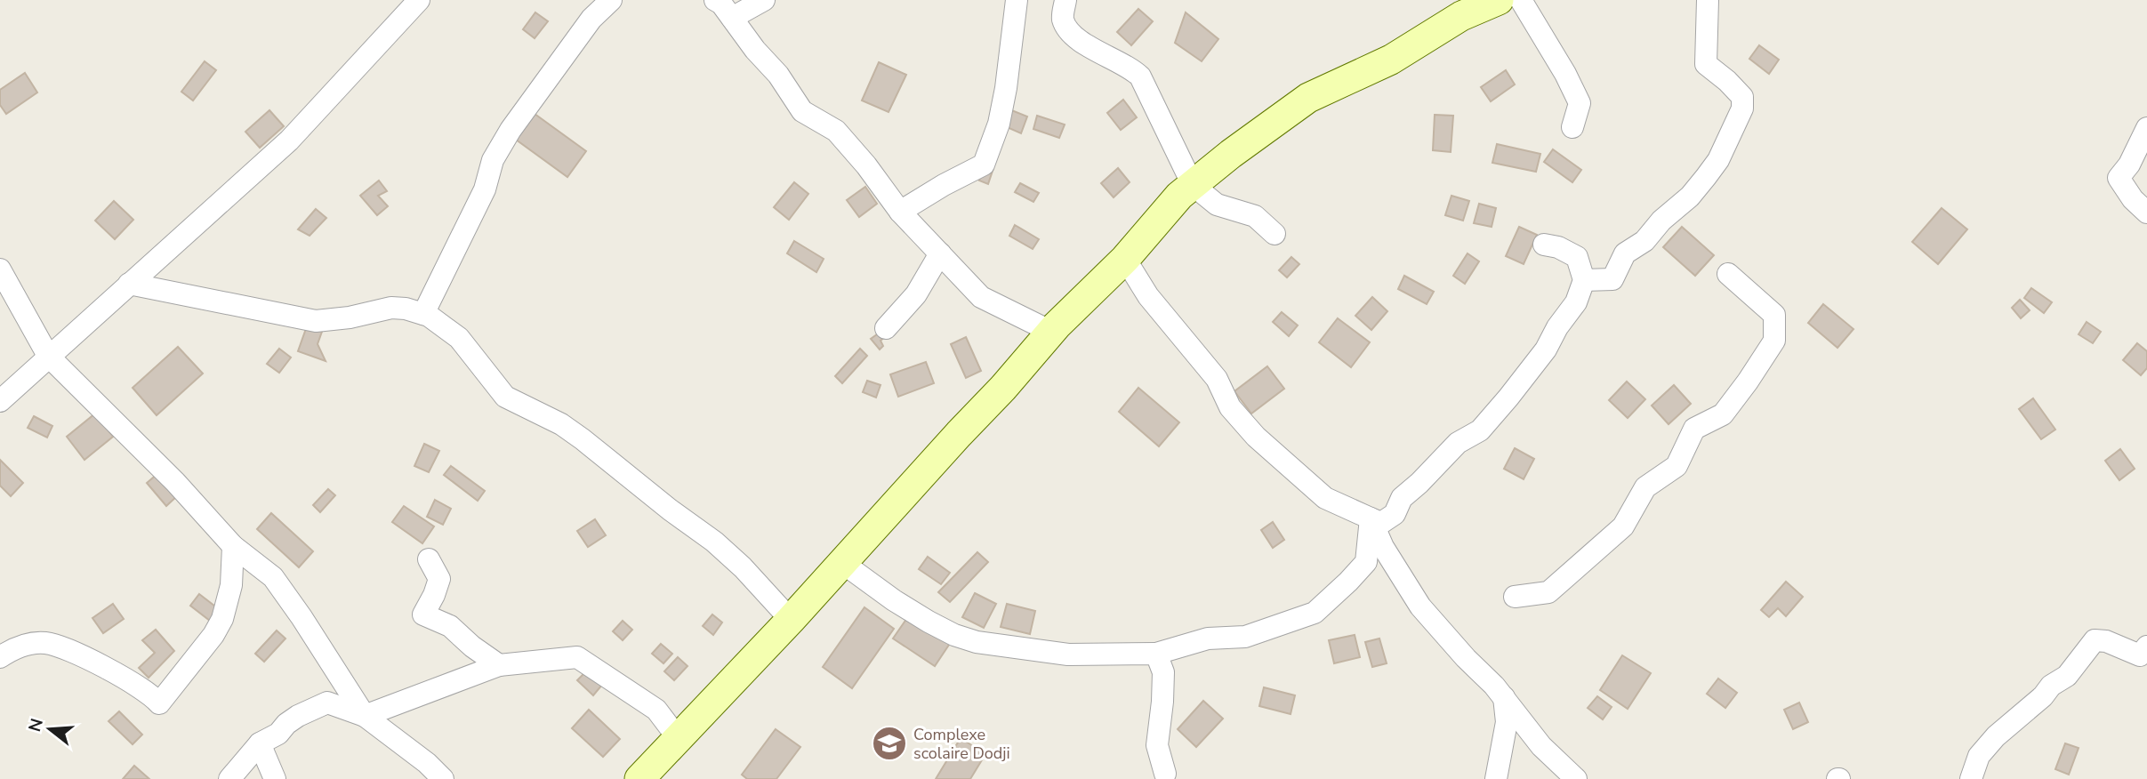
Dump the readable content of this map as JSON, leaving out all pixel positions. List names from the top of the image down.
{
  "places": {
    "school or university": ["Complexe scolaire Dodji"]
  },
  "north": "left"
}
